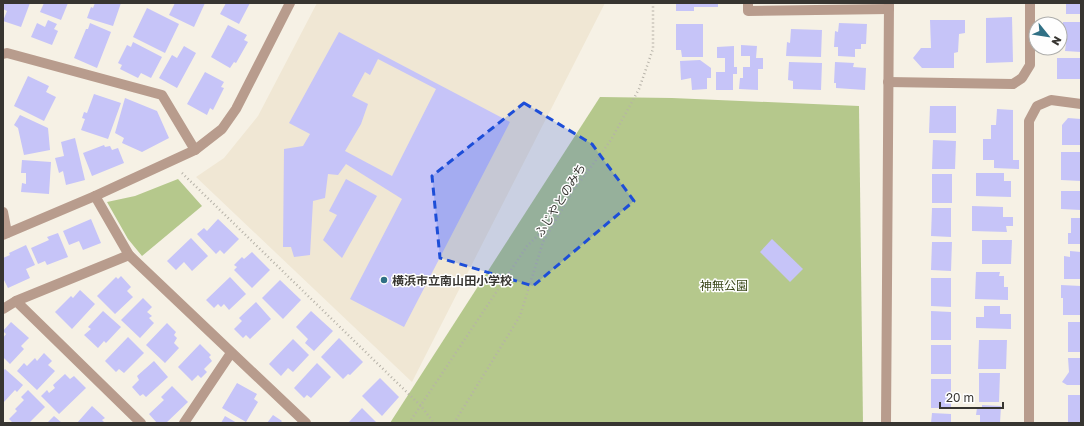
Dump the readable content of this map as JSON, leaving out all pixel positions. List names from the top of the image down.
{
  "streets": {
    "path": ["ふじやとのみち"]
  },
  "parks": ["神無公園"],
  "places": ["横浜市立南山田小学校"],
  "scale_bar": "20 m",
  "north": "bottom right"
}
